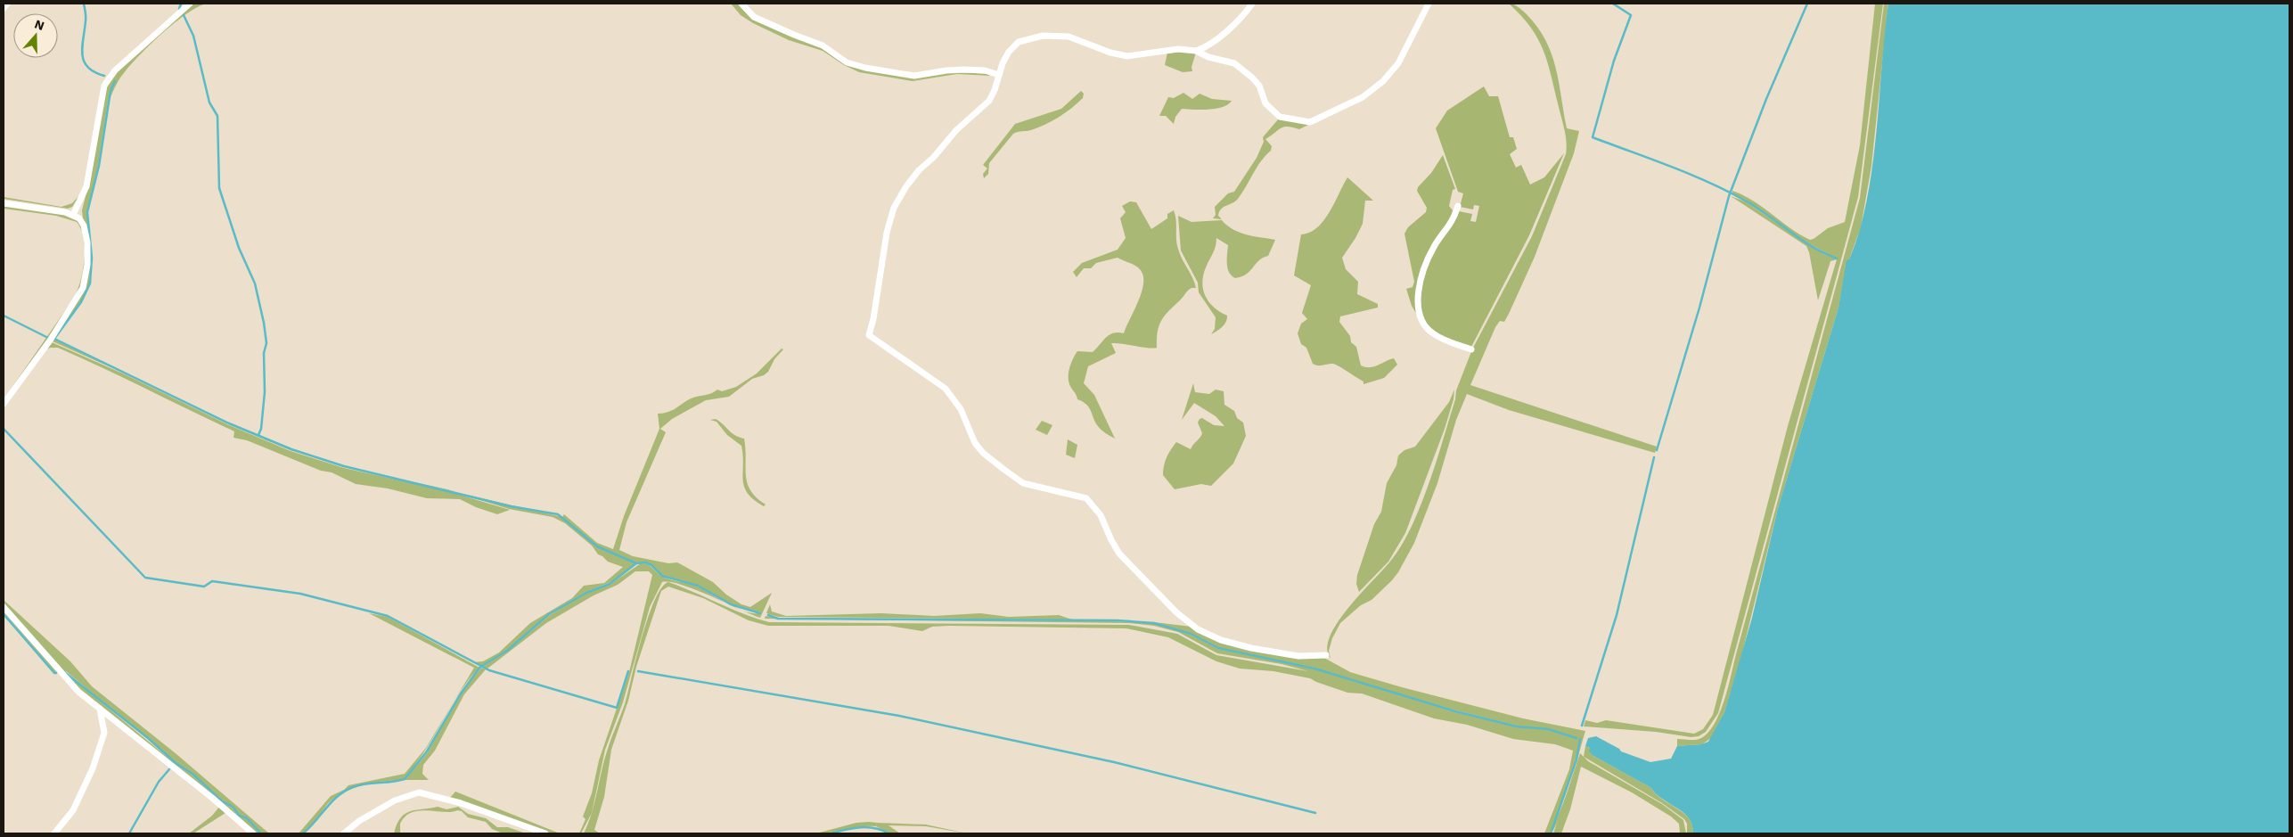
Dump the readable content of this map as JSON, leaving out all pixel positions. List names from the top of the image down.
{
  "north": "top"
}
